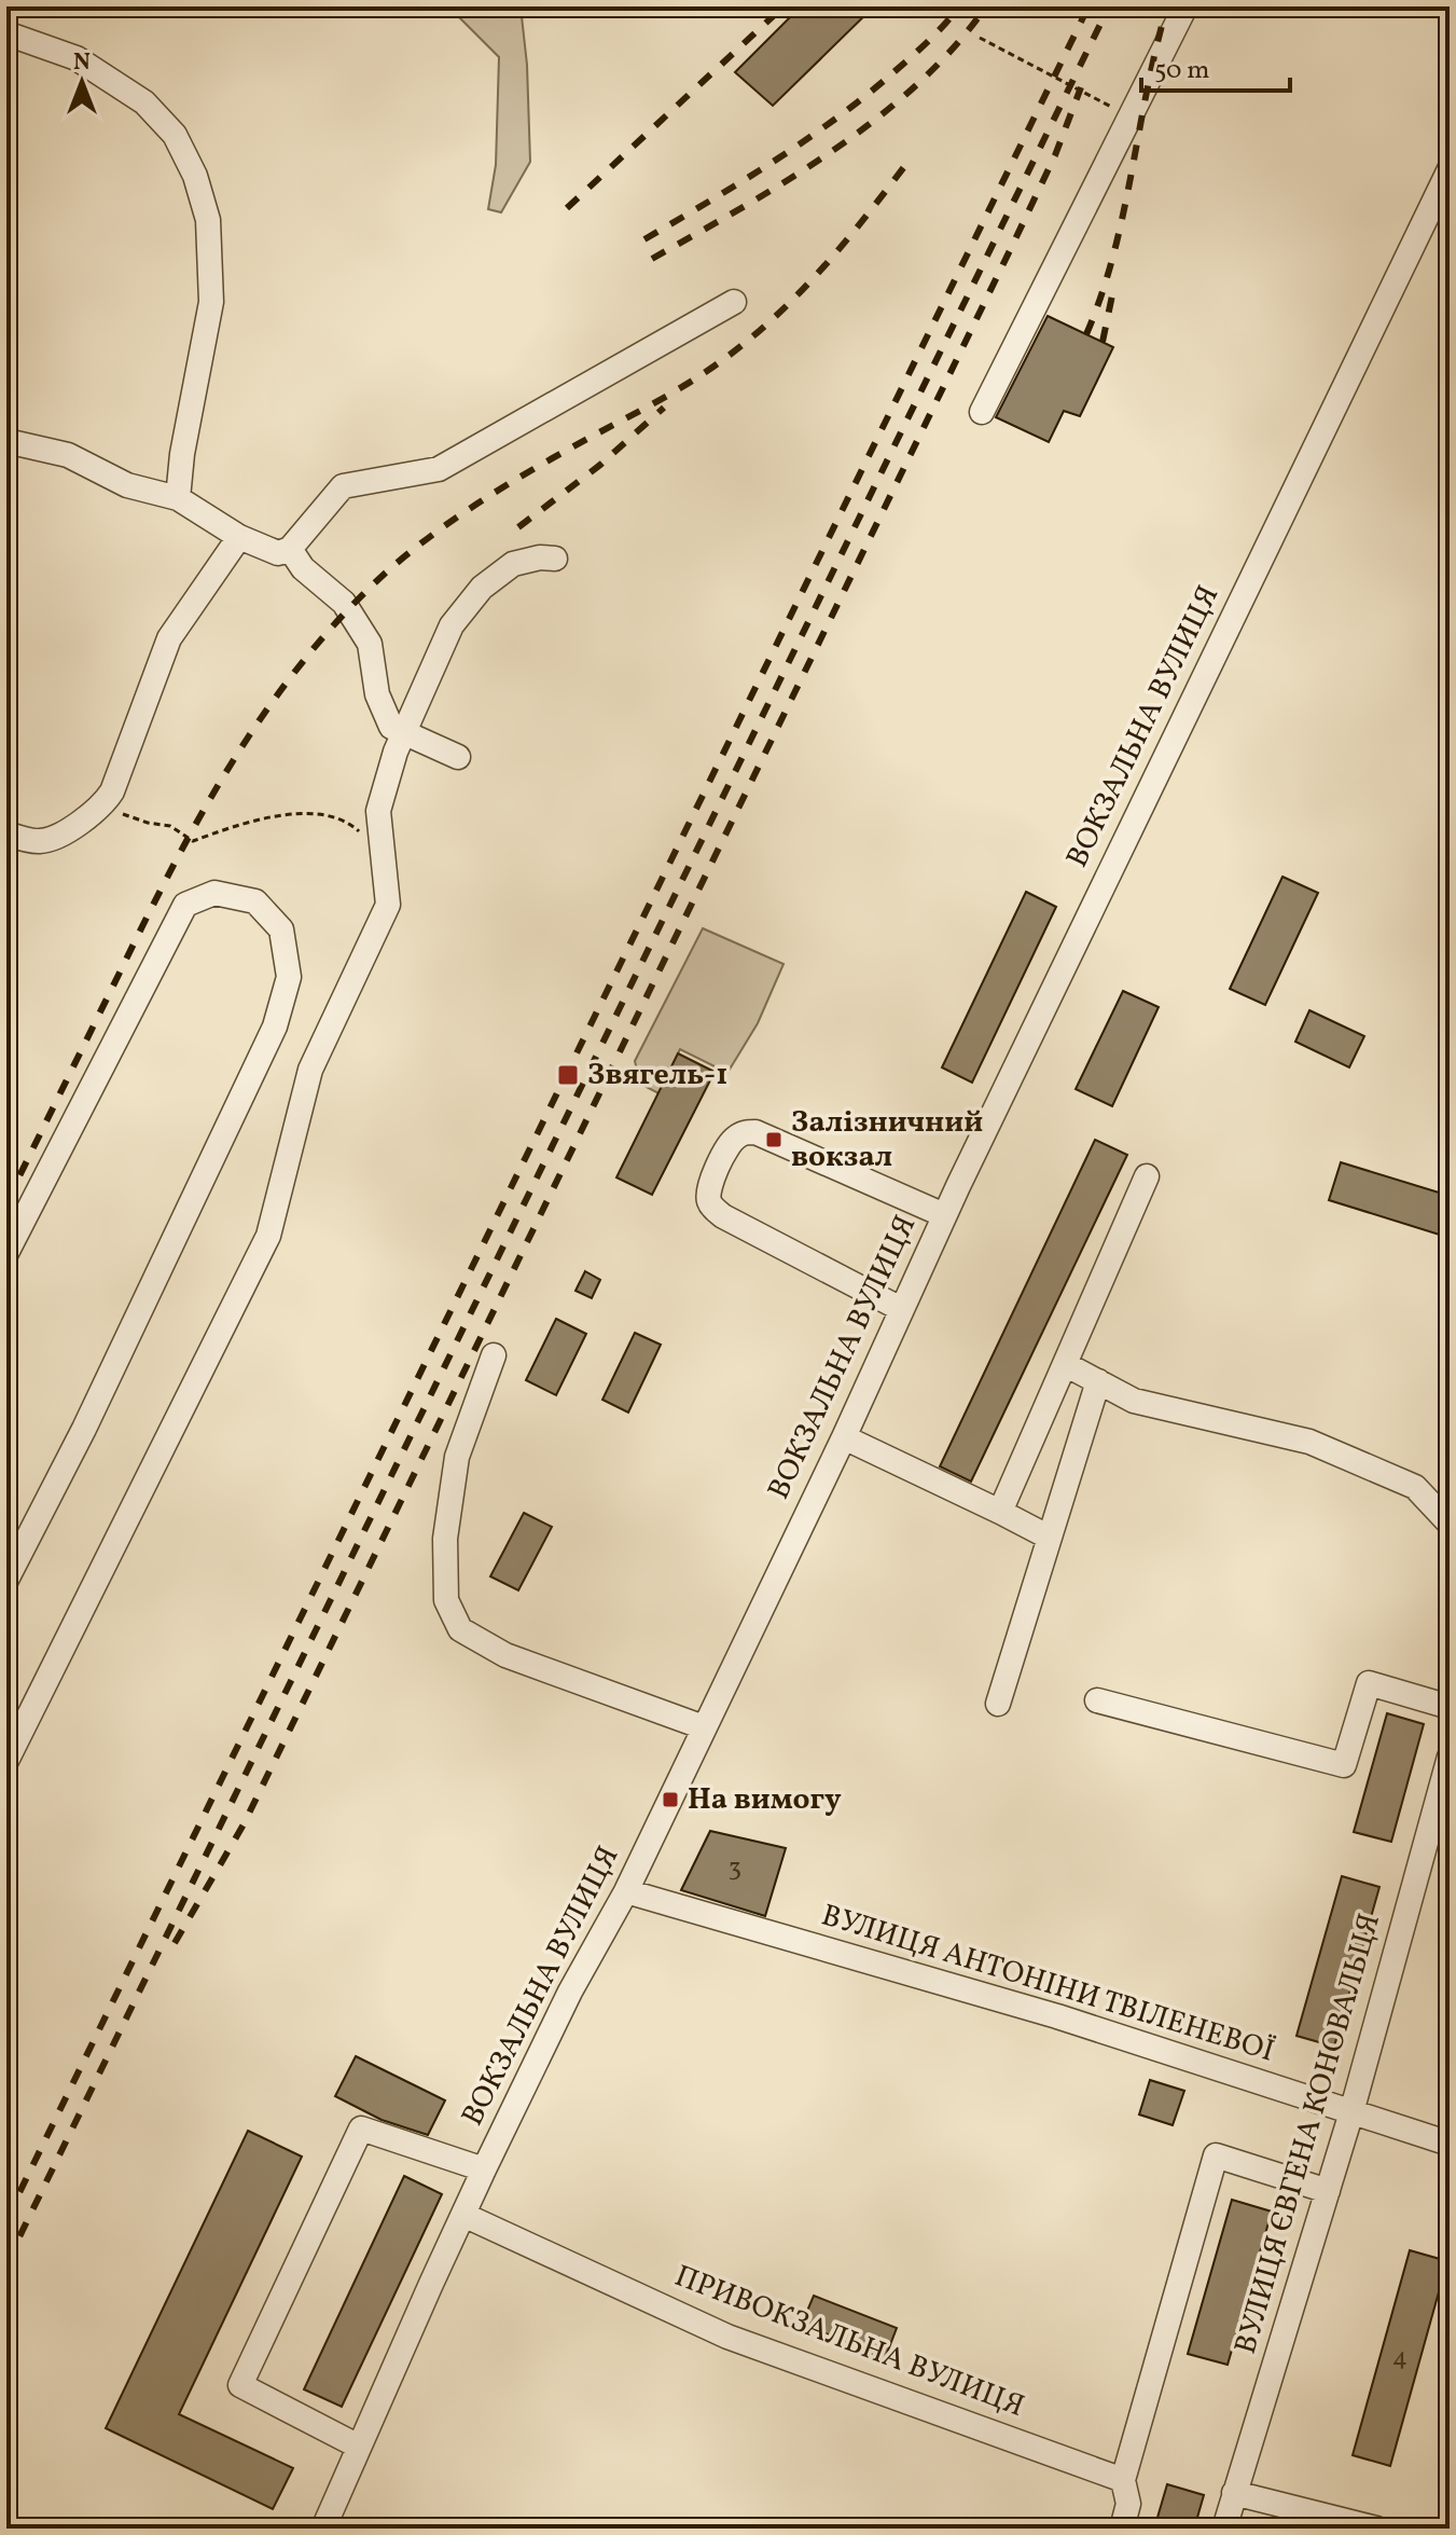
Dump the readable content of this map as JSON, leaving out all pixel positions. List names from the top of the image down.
{
  "streets": {
    "street": [
      "ВОКЗАЛЬНА ВУЛИЦЯ",
      "ВУЛИЦЯ АНТОНІНИ ТВІЛЕНЕВОЇ",
      "ВУЛИЦЯ ЄВГЕНА КОНОВАЛЬЦЯ",
      "ПРИВОКЗАЛЬНА ВУЛИЦЯ"
    ]
  },
  "crossings": [
    ["ВОКЗАЛЬНА ВУЛИЦЯ", "ВУЛИЦЯ АНТОНІНИ ТВІЛЕНЕВОЇ"],
    ["ВОКЗАЛЬНА ВУЛИЦЯ", "ПРИВОКЗАЛЬНА ВУЛИЦЯ"],
    ["ВУЛИЦЯ АНТОНІНИ ТВІЛЕНЕВОЇ", "ВУЛИЦЯ ЄВГЕНА КОНОВАЛЬЦЯ"]
  ],
  "places": {
    "transit": ["Звягель-1", "Залізничний вокзал", "На вимогу"]
  },
  "house_numbers": ["3", "4"],
  "scale_bar": "50 m",
  "north": "top"
}
